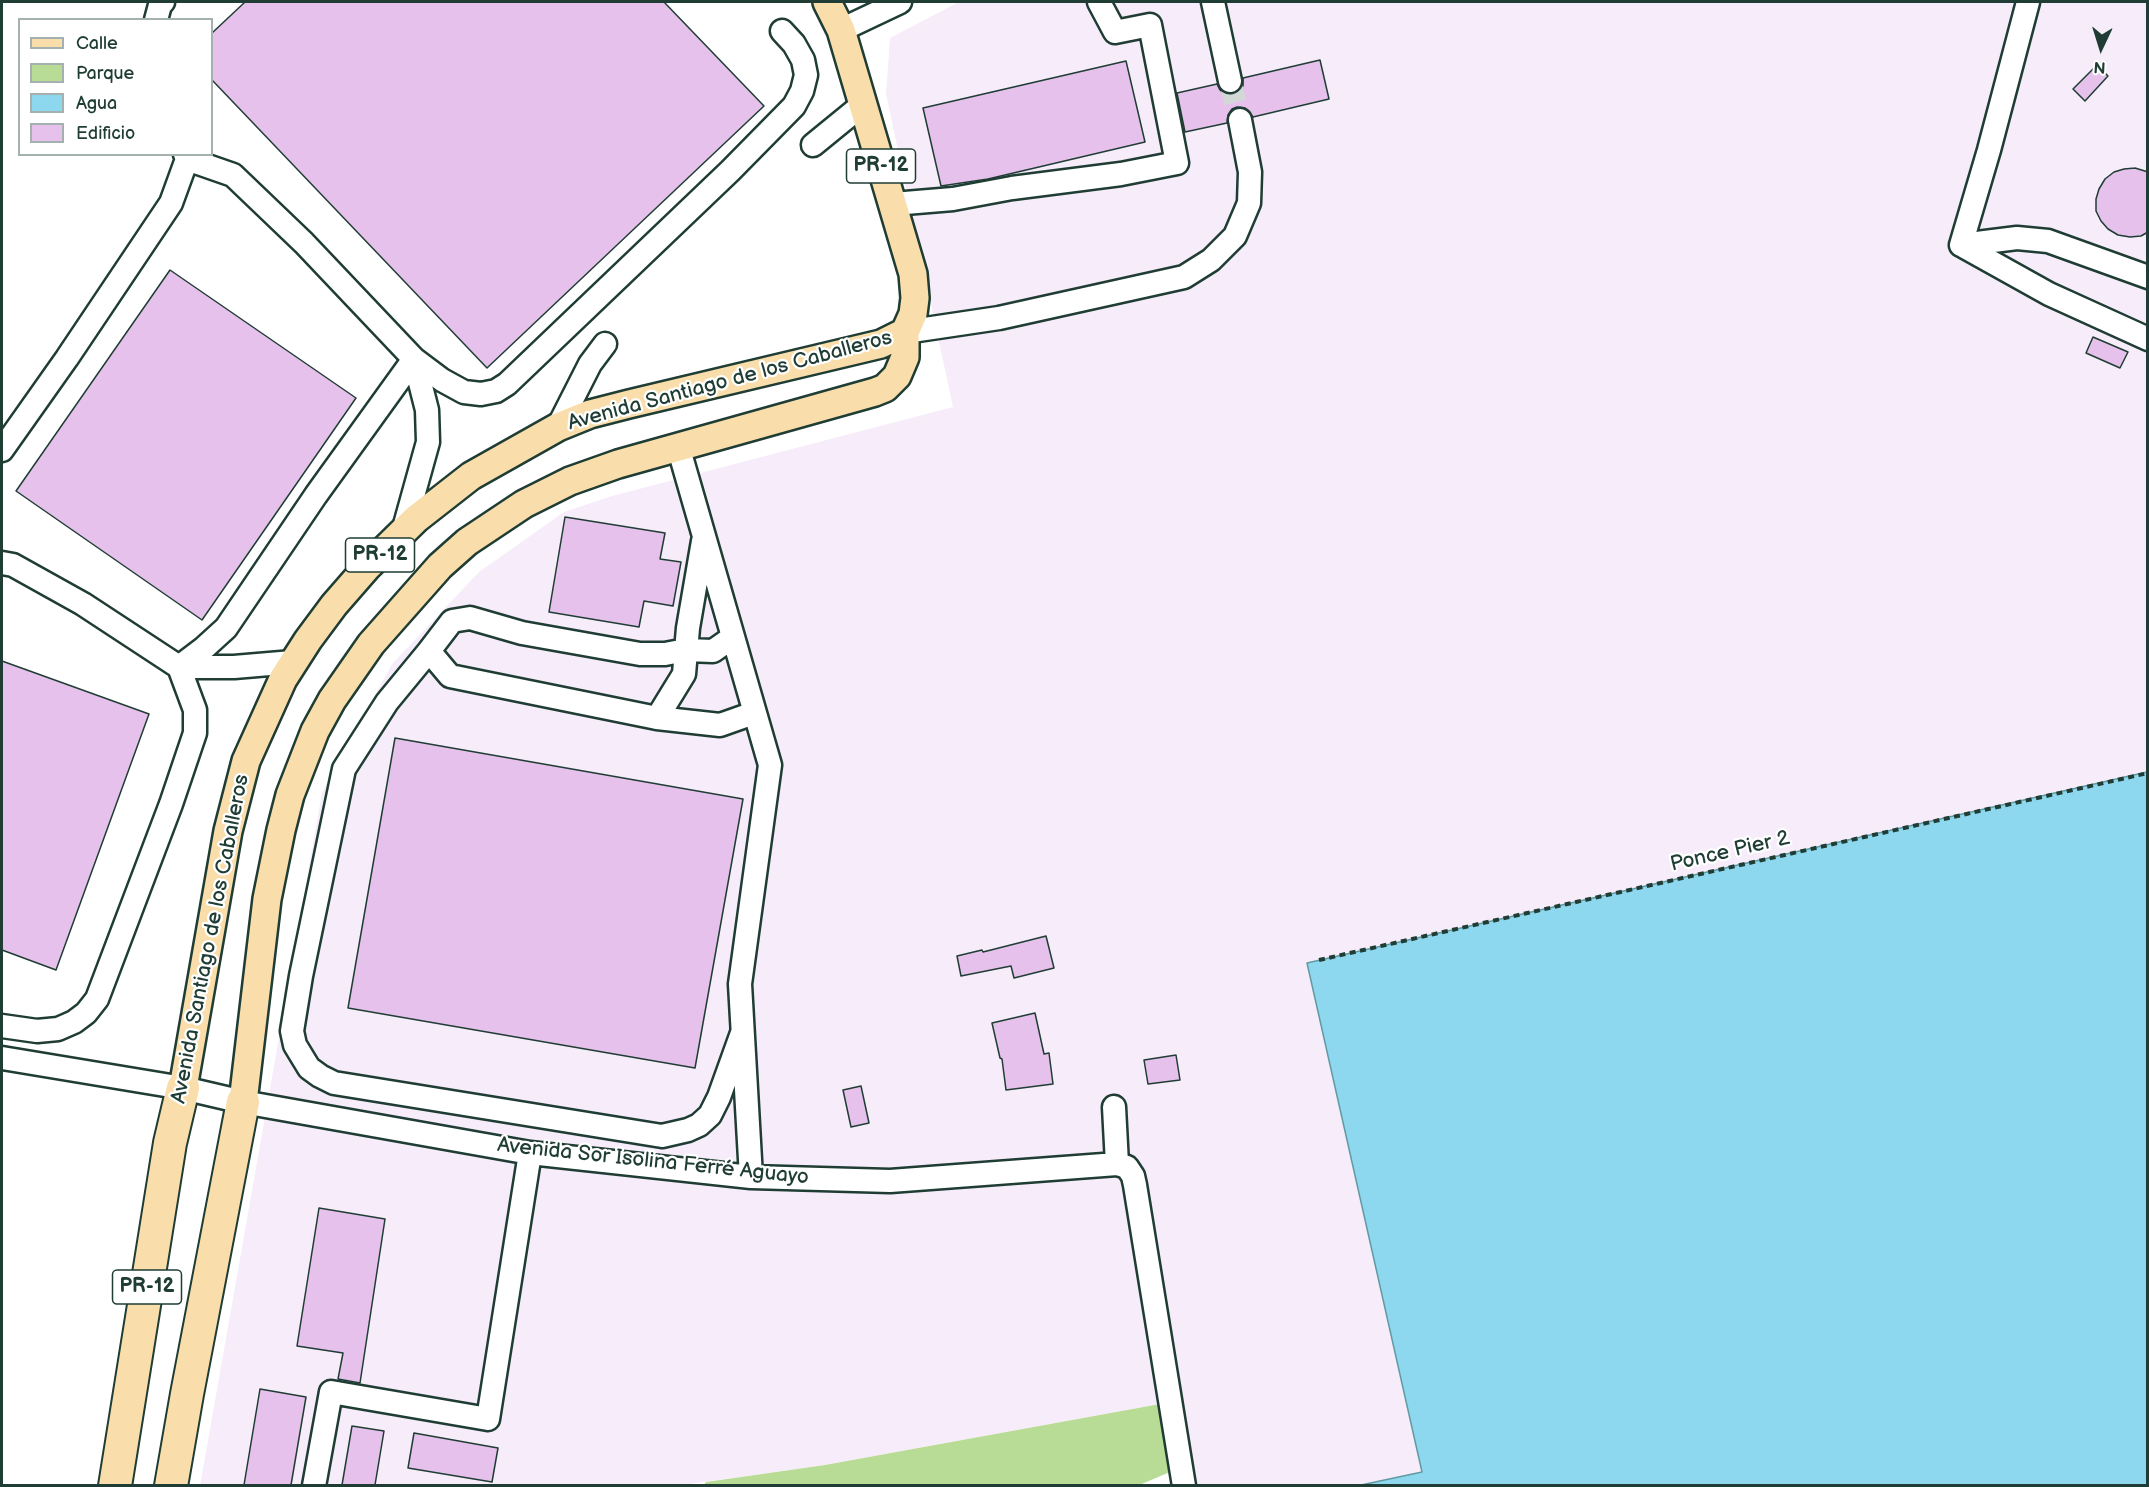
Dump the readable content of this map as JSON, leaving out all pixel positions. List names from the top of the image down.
{
  "streets": {
    "highway": ["PR-12", "Avenida Santiago de los Caballeros"],
    "street": ["Avenida Sor Isolina Ferré Aguayo"],
    "path": ["Ponce Pier 2"]
  },
  "crossings": [
    ["Avenida Santiago de los Caballeros", "Avenida Sor Isolina Ferré Aguayo"]
  ],
  "legend": [
    "Calle",
    "Parque",
    "Agua",
    "Edificio"
  ],
  "north": "bottom"
}
